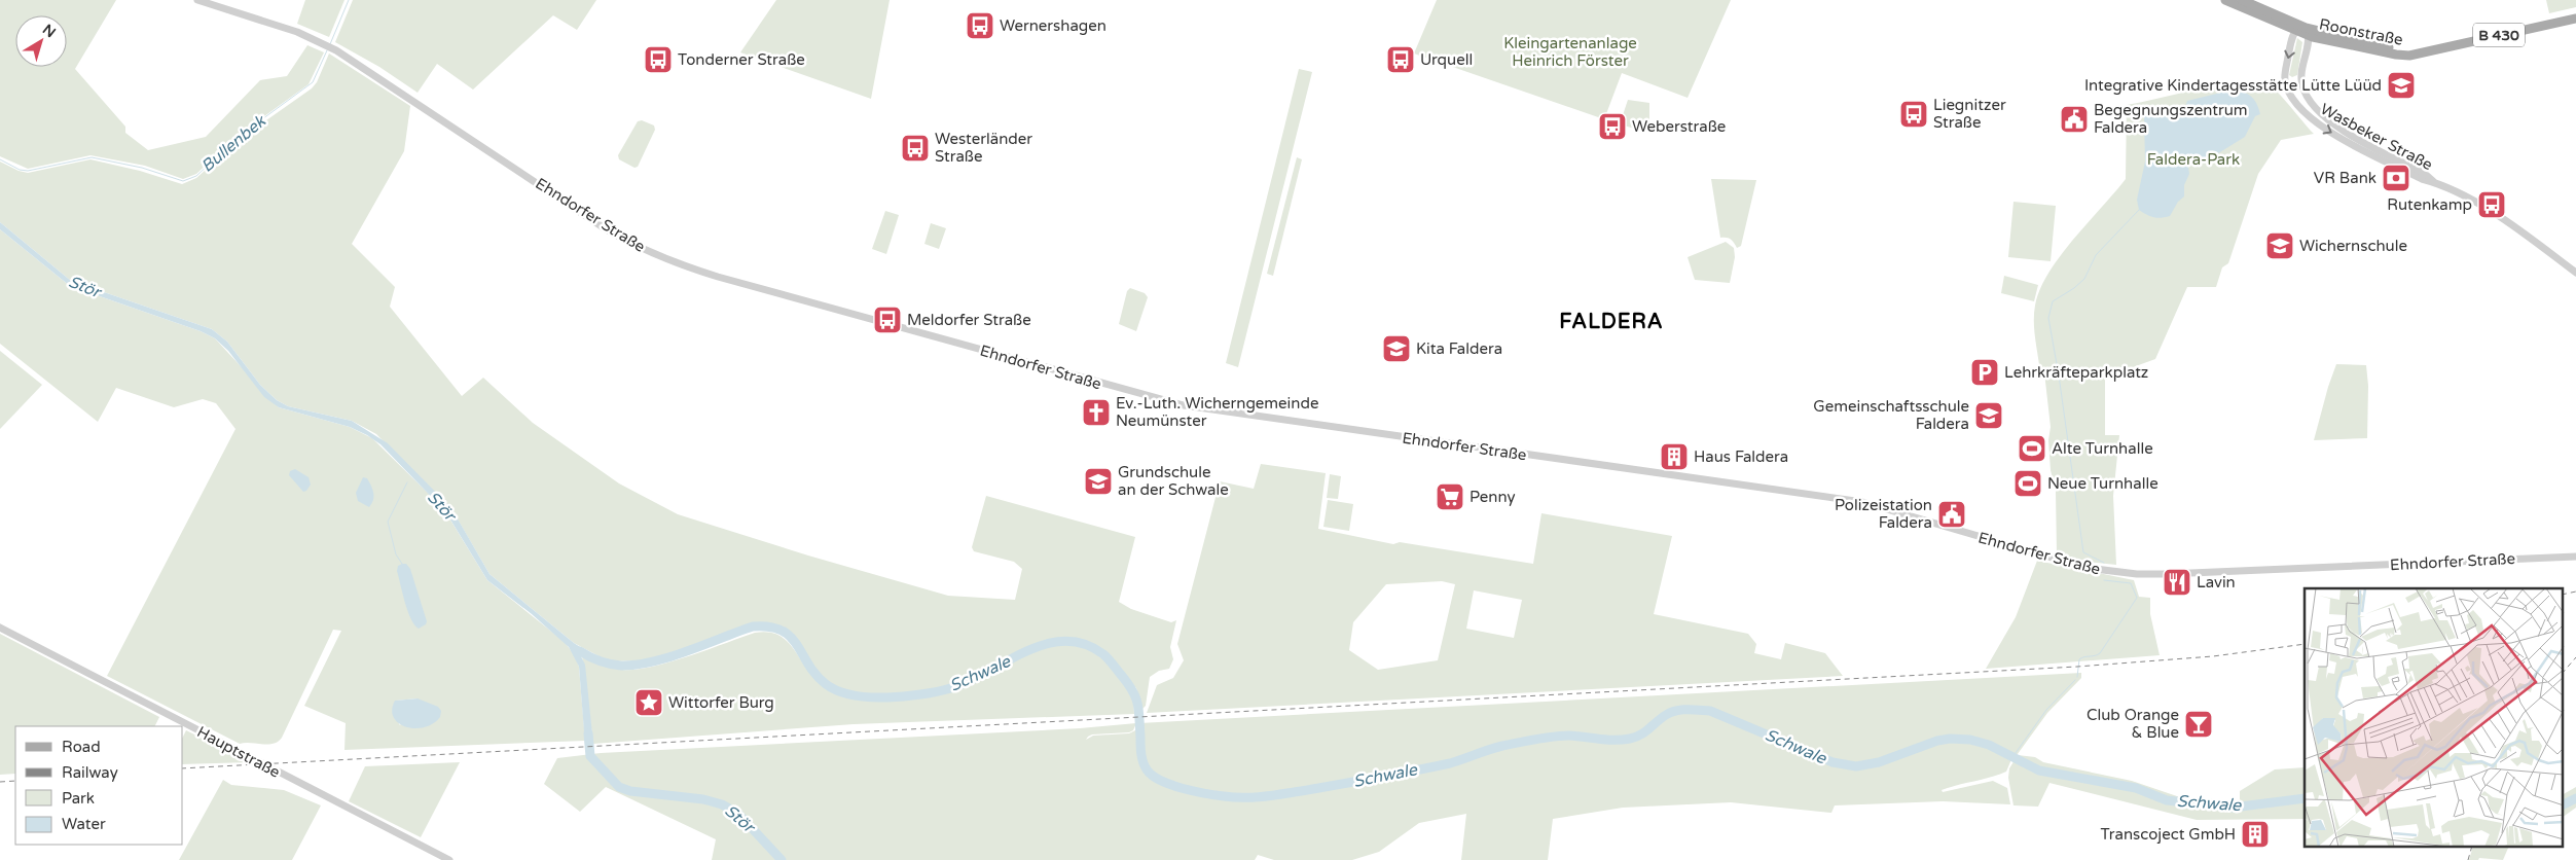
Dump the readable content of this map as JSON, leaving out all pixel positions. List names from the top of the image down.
{
  "streets": {
    "main road": ["Roonstraße", "B 430"],
    "street": ["Wasbeker Straße", "Ehndorfer Straße", "Hauptstraße"]
  },
  "crossings": [
    ["Roonstraße", "B 430"],
    ["Roonstraße", "Wasbeker Straße"],
    ["B 430", "Wasbeker Straße"]
  ],
  "districts": ["FALDERA"],
  "water": ["Bullenbek", "Stör", "Schwale"],
  "parks": ["Kleingartenanlage Heinrich Förster", "Faldera-Park"],
  "places": {
    "bus stop": [
      "Wernershagen",
      "Tonderner Straße",
      "Urquell",
      "Liegnitzer Straße",
      "Weberstraße",
      "Westerländer Straße",
      "Rutenkamp",
      "Meldorfer Straße"
    ],
    "school or university": [
      "Integrative Kindertagesstätte Lütte Lüüd",
      "Wichernschule",
      "Kita Faldera",
      "Gemeinschaftsschule Faldera",
      "Grundschule an der Schwale"
    ],
    "public building": ["Begegnungszentrum Faldera", "Polizeistation Faldera"],
    "bank": ["VR Bank"],
    "parking": ["Lehrkräfteparkplatz"],
    "church": ["Ev.-Luth. Wicherngemeinde Neumünster"],
    "sports": ["Alte Turnhalle", "Neue Turnhalle"],
    "building": ["Haus Faldera", "Transcoject GmbH"],
    "supermarket": ["Penny"],
    "restaurant": ["Lavin"],
    "place": ["Wittorfer Burg"],
    "bar": ["Club Orange & Blue"]
  },
  "legend": [
    "Road",
    "Railway",
    "Park",
    "Water"
  ],
  "north": "top right"
}
